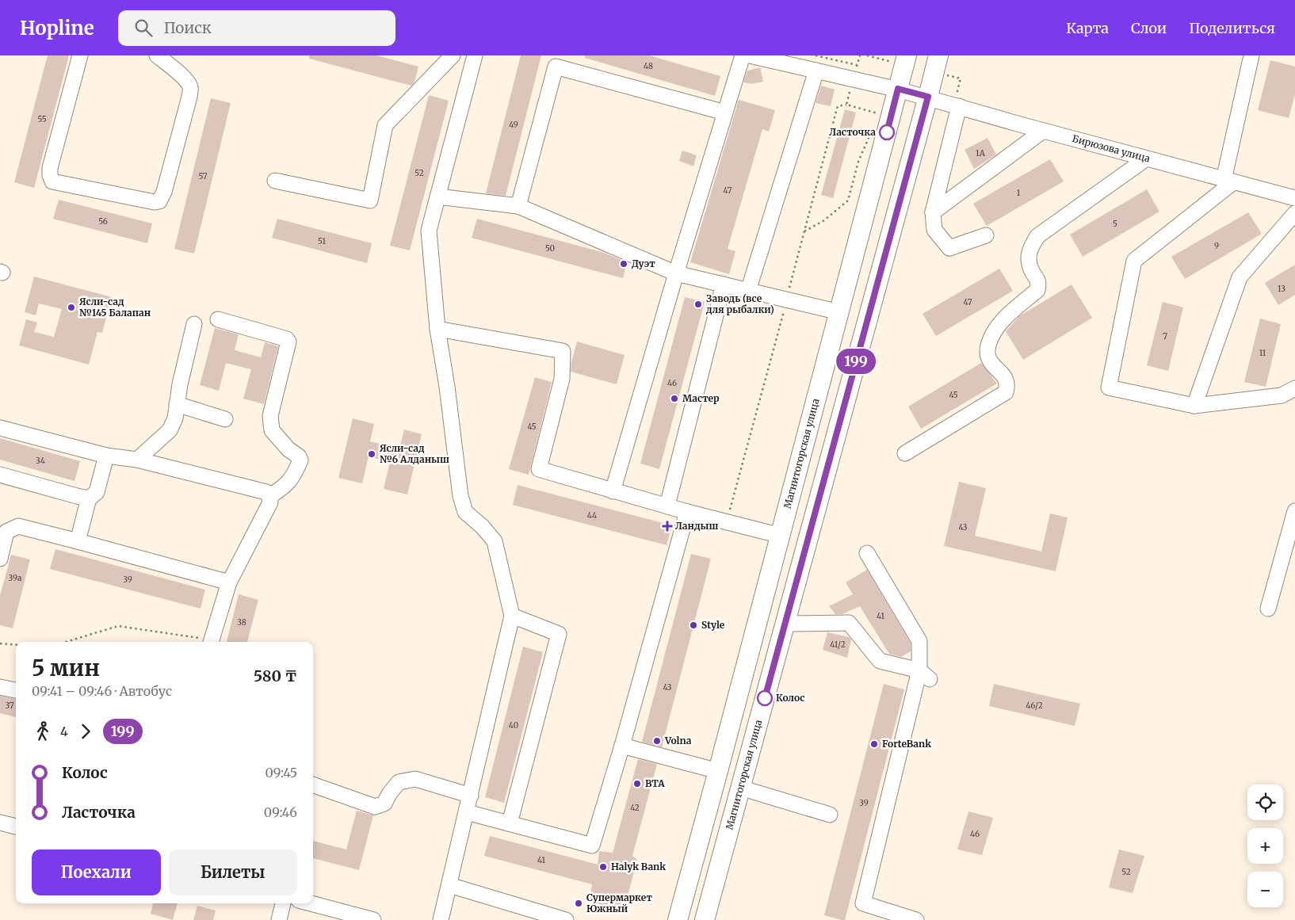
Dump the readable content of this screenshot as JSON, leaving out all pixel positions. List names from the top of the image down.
{
  "streets": {
    "main road": ["Магнитогорская улица"],
    "street": ["Бирюзова улица"]
  },
  "crossings": [
    ["Бирюзова улица", "Магнитогорская улица"]
  ],
  "places": {
    "other": [
      "Ласточка",
      "Дуэт",
      "Заводь (все для рыбалки)",
      "Ясли-сад №145 Балапан",
      "Мастер",
      "Ясли-сад №6 Алданыш",
      "Style",
      "Колос",
      "Volna",
      "ForteBank",
      "BTA",
      "Halyk Bank",
      "Супермаркет Южный"
    ],
    "health": ["Ландыш"]
  },
  "lines": ["bus line 199"],
  "house_numbers": [
    "48",
    "55",
    "49",
    "1А",
    "52",
    "57",
    "47",
    "1",
    "56",
    "5",
    "51",
    "9",
    "50",
    "13",
    "47",
    "7",
    "11",
    "46",
    "45",
    "45",
    "34",
    "44",
    "43",
    "39а",
    "39",
    "41",
    "38",
    "41/2",
    "43",
    "37",
    "46/2",
    "40",
    "39",
    "42",
    "46",
    "41",
    "52"
  ],
  "page": {
    "header": "Hopline",
    "search": "Поиск",
    "nav": ["Карта", "Слои", "Поделиться"],
    "on_map": "199",
    "heading": ["5 мин", "09:41 – 09:46 · Автобус", "580 ₸"],
    "legs": ["4", "199"],
    "list": [
      {
        "name": "Колос",
        "value": "09:45"
      },
      {
        "name": "Ласточка",
        "value": "09:46"
      }
    ],
    "map_buttons": ["+", "−"],
    "buttons": ["Поехали", "Билеты"]
  }
}
